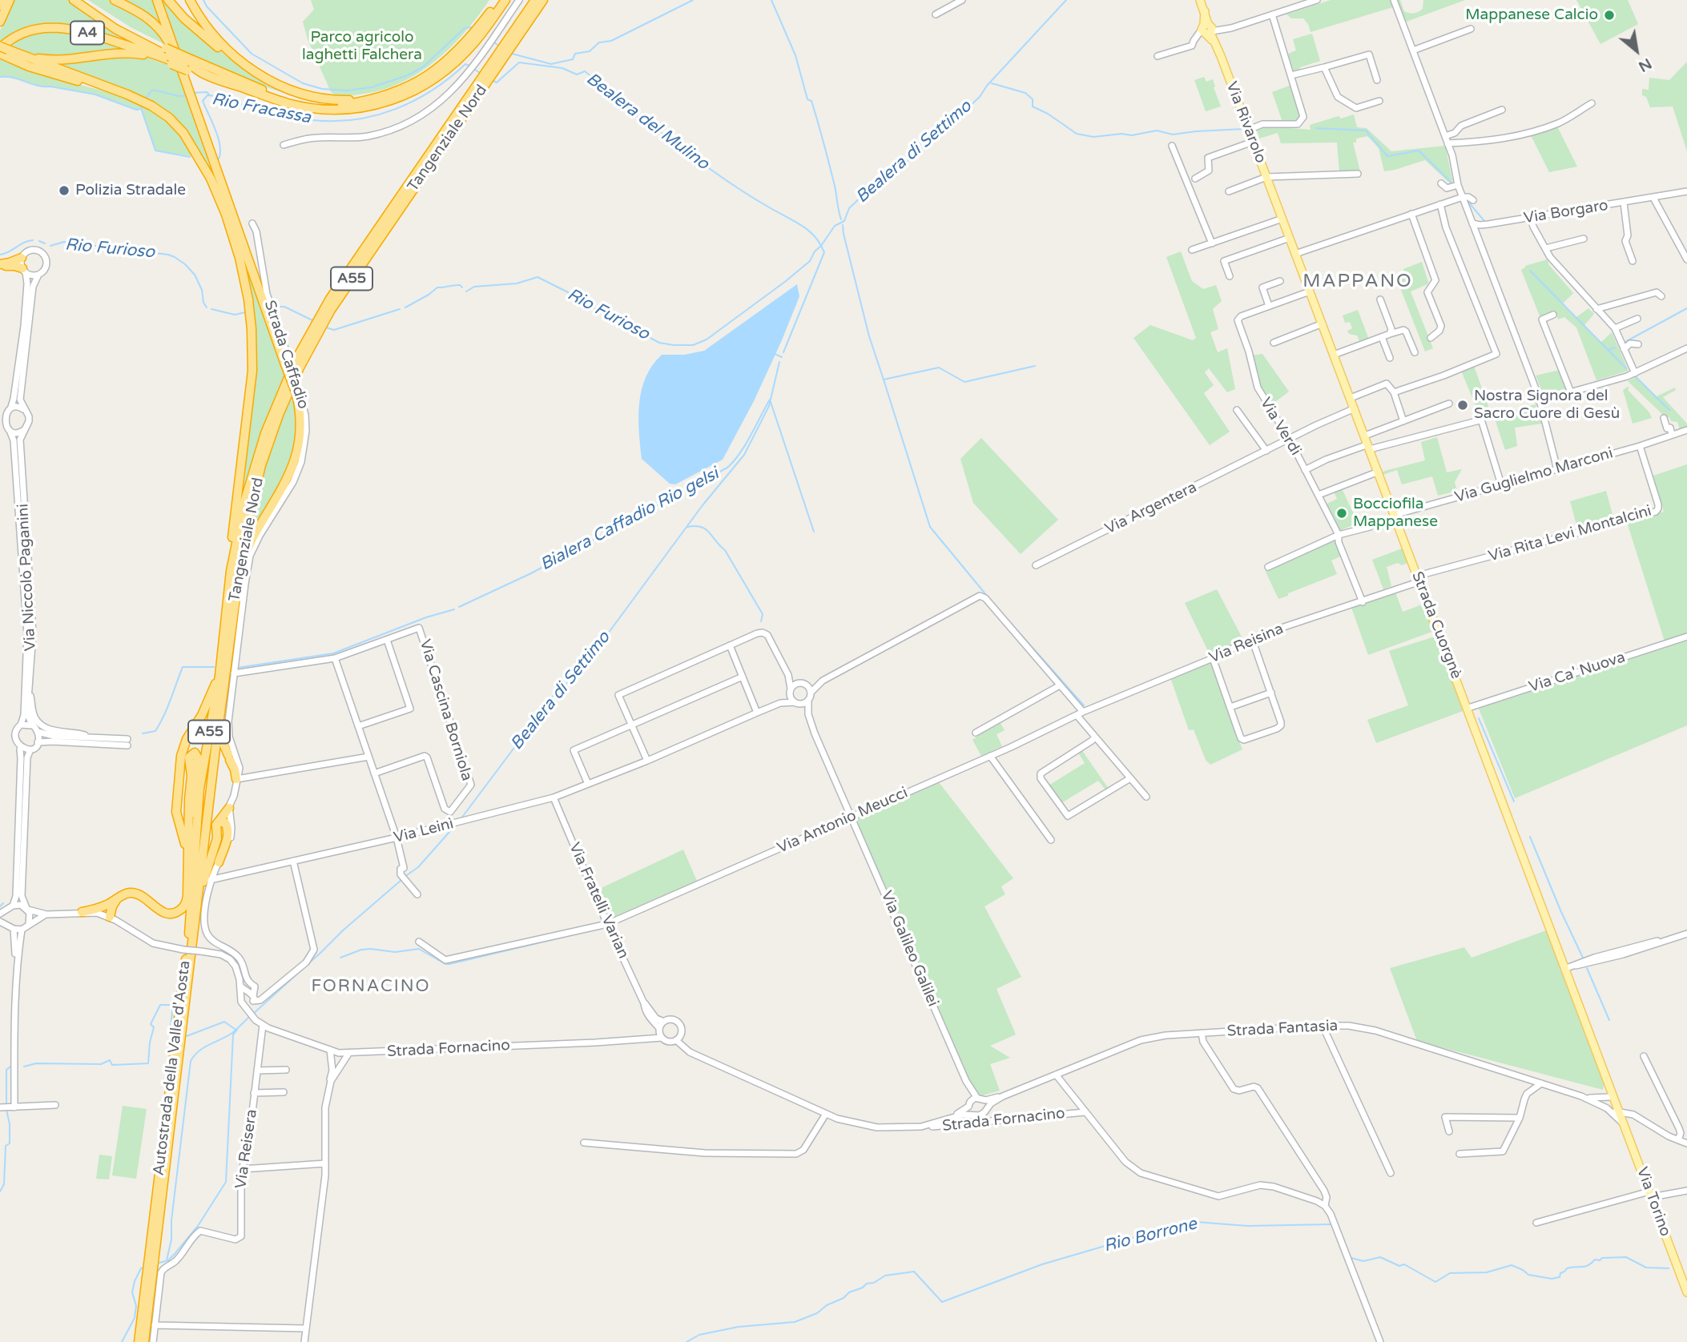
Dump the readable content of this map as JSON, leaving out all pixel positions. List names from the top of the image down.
{
  "streets": {
    "highway": [
      "A4",
      "Tangenziale Nord",
      "A55",
      "Autostrada della Valle d'Aosta"
    ],
    "main road": ["Via Rivarolo", "Strada Cuorgnè", "Via Torino"],
    "street": [
      "Via Borgaro",
      "Strada Caffadio",
      "Via Verdi",
      "Via Guglielmo Marconi",
      "Via Argentera",
      "Via Rita Levi Montalcini",
      "Via Niccolò Paganini",
      "Via Reisina",
      "Via Ca' Nuova",
      "Via Cascina Borniola",
      "Via Antonio Meucci",
      "Via Leinì",
      "Via Fratelli Varian",
      "Via Galileo Galilei",
      "Strada Fantasia",
      "Strada Fornacino",
      "Via Reisera"
    ]
  },
  "crossings": [
    ["A4", "A55"],
    ["Via Rivarolo", "Strada Cuorgnè"],
    ["Tangenziale Nord", "A55"],
    ["Tangenziale Nord", "Autostrada della Valle d'Aosta"],
    ["A55", "Strada Caffadio"],
    ["Strada Caffadio", "Via Cascina Borniola"],
    ["Strada Caffadio", "Via Leinì"],
    ["Strada Caffadio", "Strada Fornacino"],
    ["Via Verdi", "Via Argentera"],
    ["Via Verdi", "Strada Cuorgnè"],
    ["Via Verdi", "Via Reisina"],
    ["Via Guglielmo Marconi", "Via Rita Levi Montalcini"],
    ["Via Guglielmo Marconi", "Strada Cuorgnè"],
    ["Via Argentera", "Strada Cuorgnè"],
    ["Via Rita Levi Montalcini", "Strada Cuorgnè"],
    ["Via Rita Levi Montalcini", "Via Reisina"],
    ["Strada Cuorgnè", "Via Reisina"],
    ["Strada Cuorgnè", "Via Ca' Nuova"],
    ["Strada Cuorgnè", "Strada Fantasia"],
    ["Strada Cuorgnè", "Via Torino"],
    ["Via Reisina", "Via Antonio Meucci"],
    ["Via Antonio Meucci", "Via Fratelli Varian"],
    ["Via Antonio Meucci", "Via Galileo Galilei"],
    ["Via Leinì", "Via Fratelli Varian"],
    ["Via Fratelli Varian", "Strada Fornacino"],
    ["Via Galileo Galilei", "Strada Fornacino"],
    ["Strada Fantasia", "Strada Fornacino"],
    ["Strada Fantasia", "Via Torino"],
    ["Strada Fornacino", "Via Reisera"]
  ],
  "districts": ["MAPPANO", "FORNACINO"],
  "water": [
    "Rio Fracassa",
    "Bealera del Mulino",
    "Bealera di Settimo",
    "Rio Furioso",
    "Bialera Caffadio Rio gelsi",
    "Rio Borrone"
  ],
  "parks": ["Parco agricolo laghetti Falchera"],
  "places": [
    "Mappanese Calcio",
    "Polizia Stradale",
    "Nostra Signora del Sacro Cuore di Gesù",
    "Bocciofila Mappanese"
  ],
  "north": "bottom right"
}
